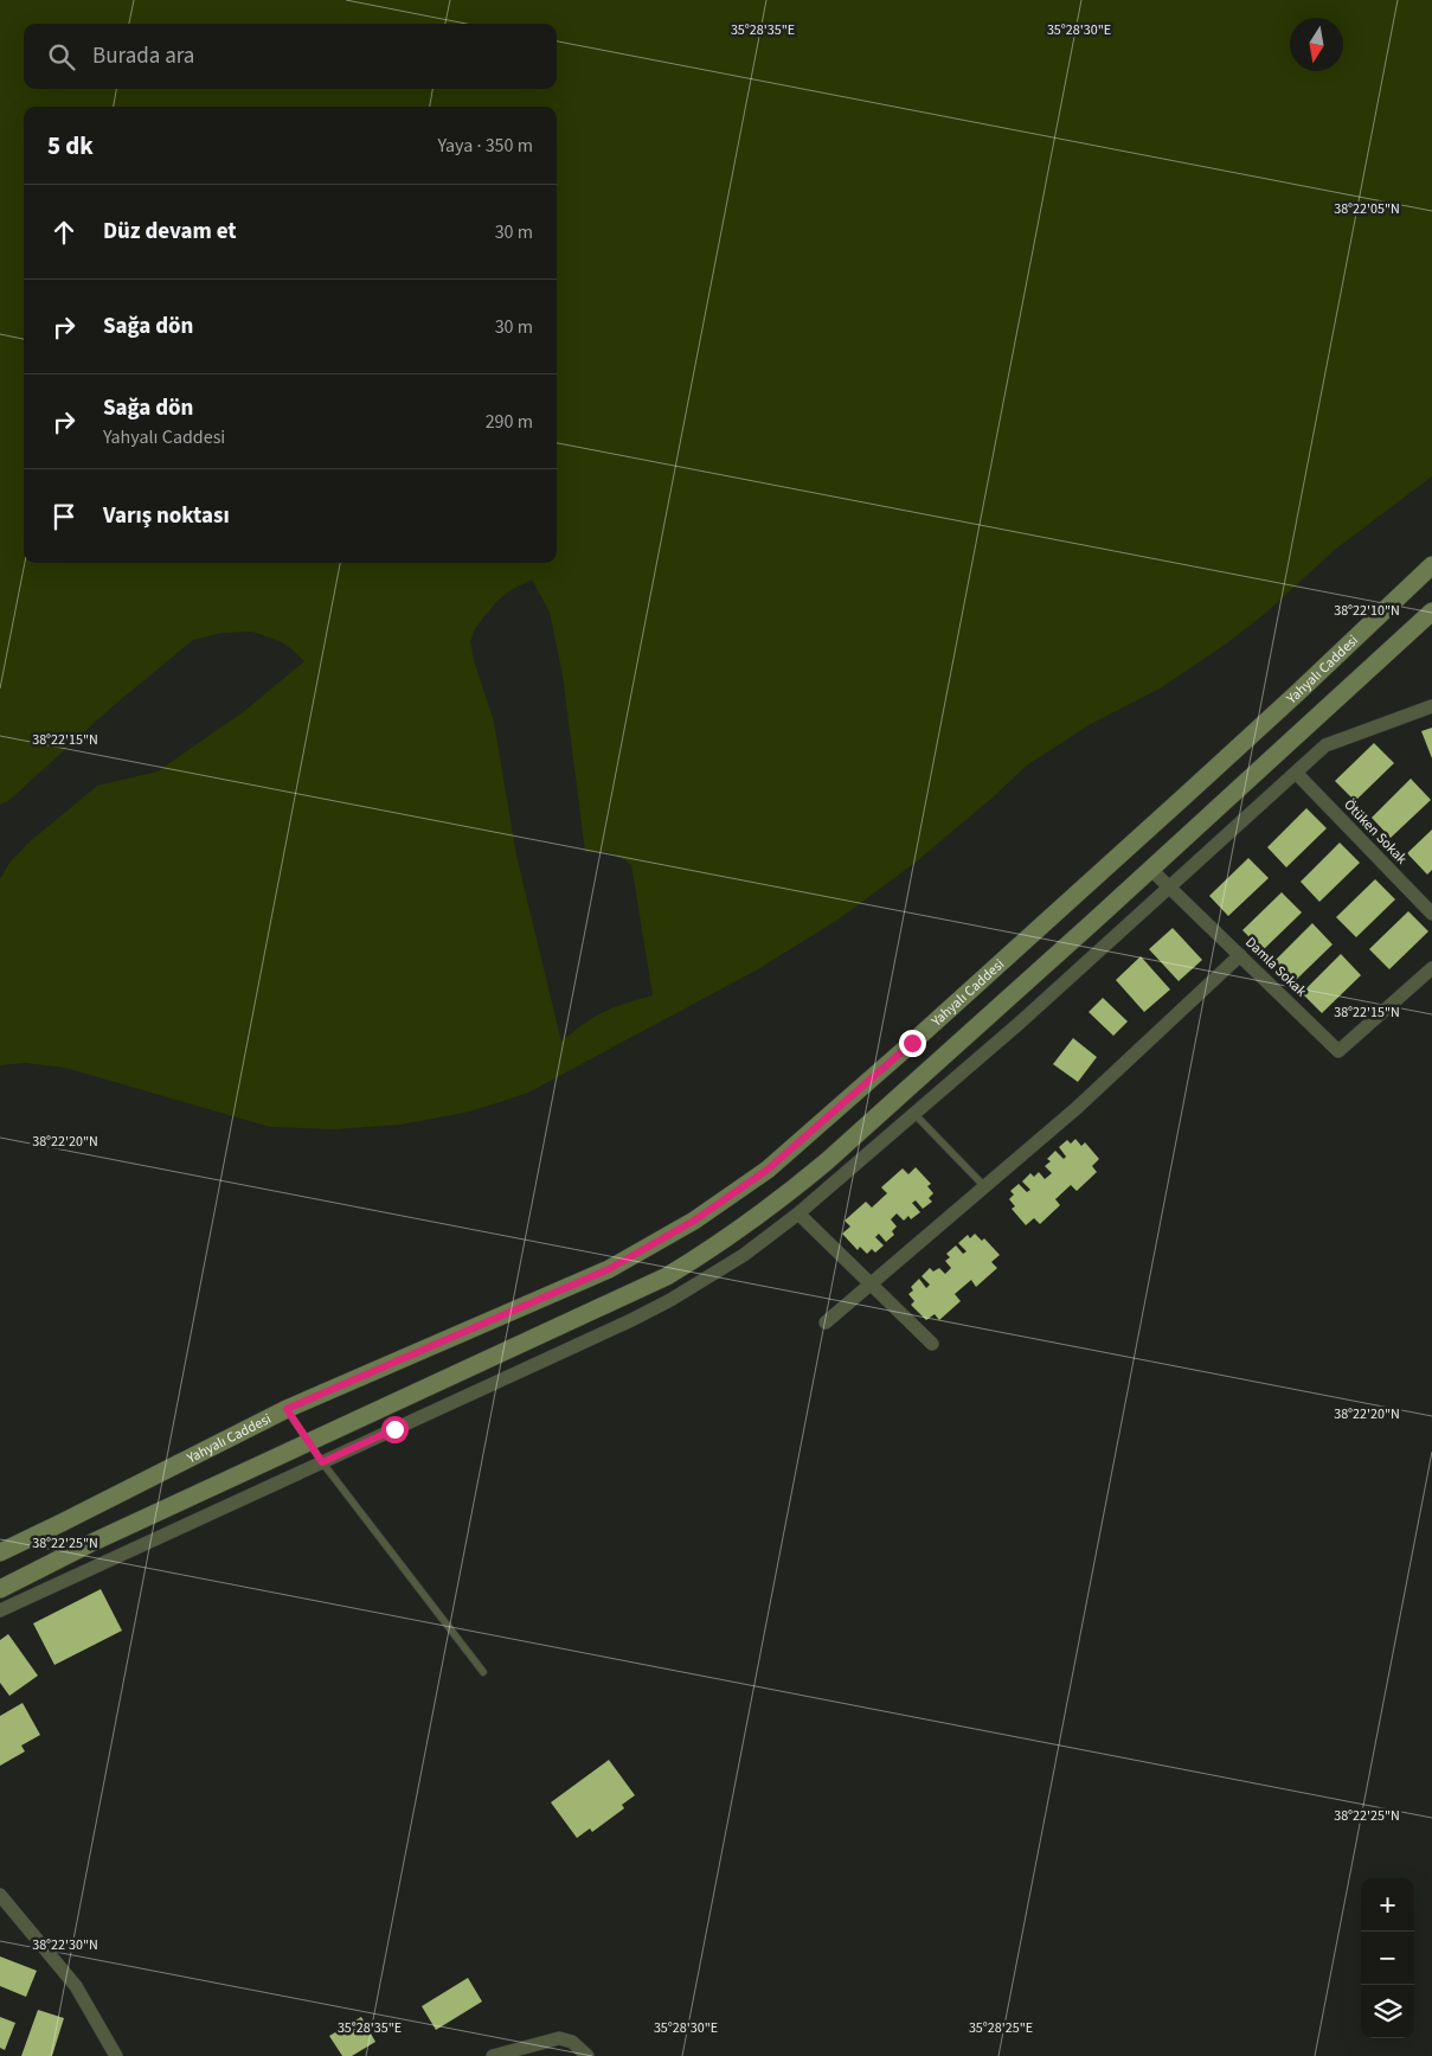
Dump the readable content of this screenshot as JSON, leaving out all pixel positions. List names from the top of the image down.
{
  "streets": {
    "main road": ["Yahyalı Caddesi"],
    "street": ["Ötüken Sokak", "Damla Sokak"]
  },
  "north": "bottom",
  "page": {
    "search": "Burada ara",
    "heading": ["5 dk", "Yaya · 350 m"],
    "list": [
      ["Düz devam et", "30 m"],
      ["Sağa dön", "30 m"],
      ["Sağa dön", "Yahyalı Caddesi", "290 m"],
      "Varış noktası"
    ],
    "map_buttons": ["+", "−"]
  },
  "coordinates": [
    "35°28'35\"E",
    "35°28'30\"E",
    "38°22'05\"N",
    "38°22'10\"N",
    "38°22'15\"N",
    "38°22'20\"N",
    "38°22'25\"N",
    "38°22'30\"N",
    "35°28'25\"E"
  ]
}
